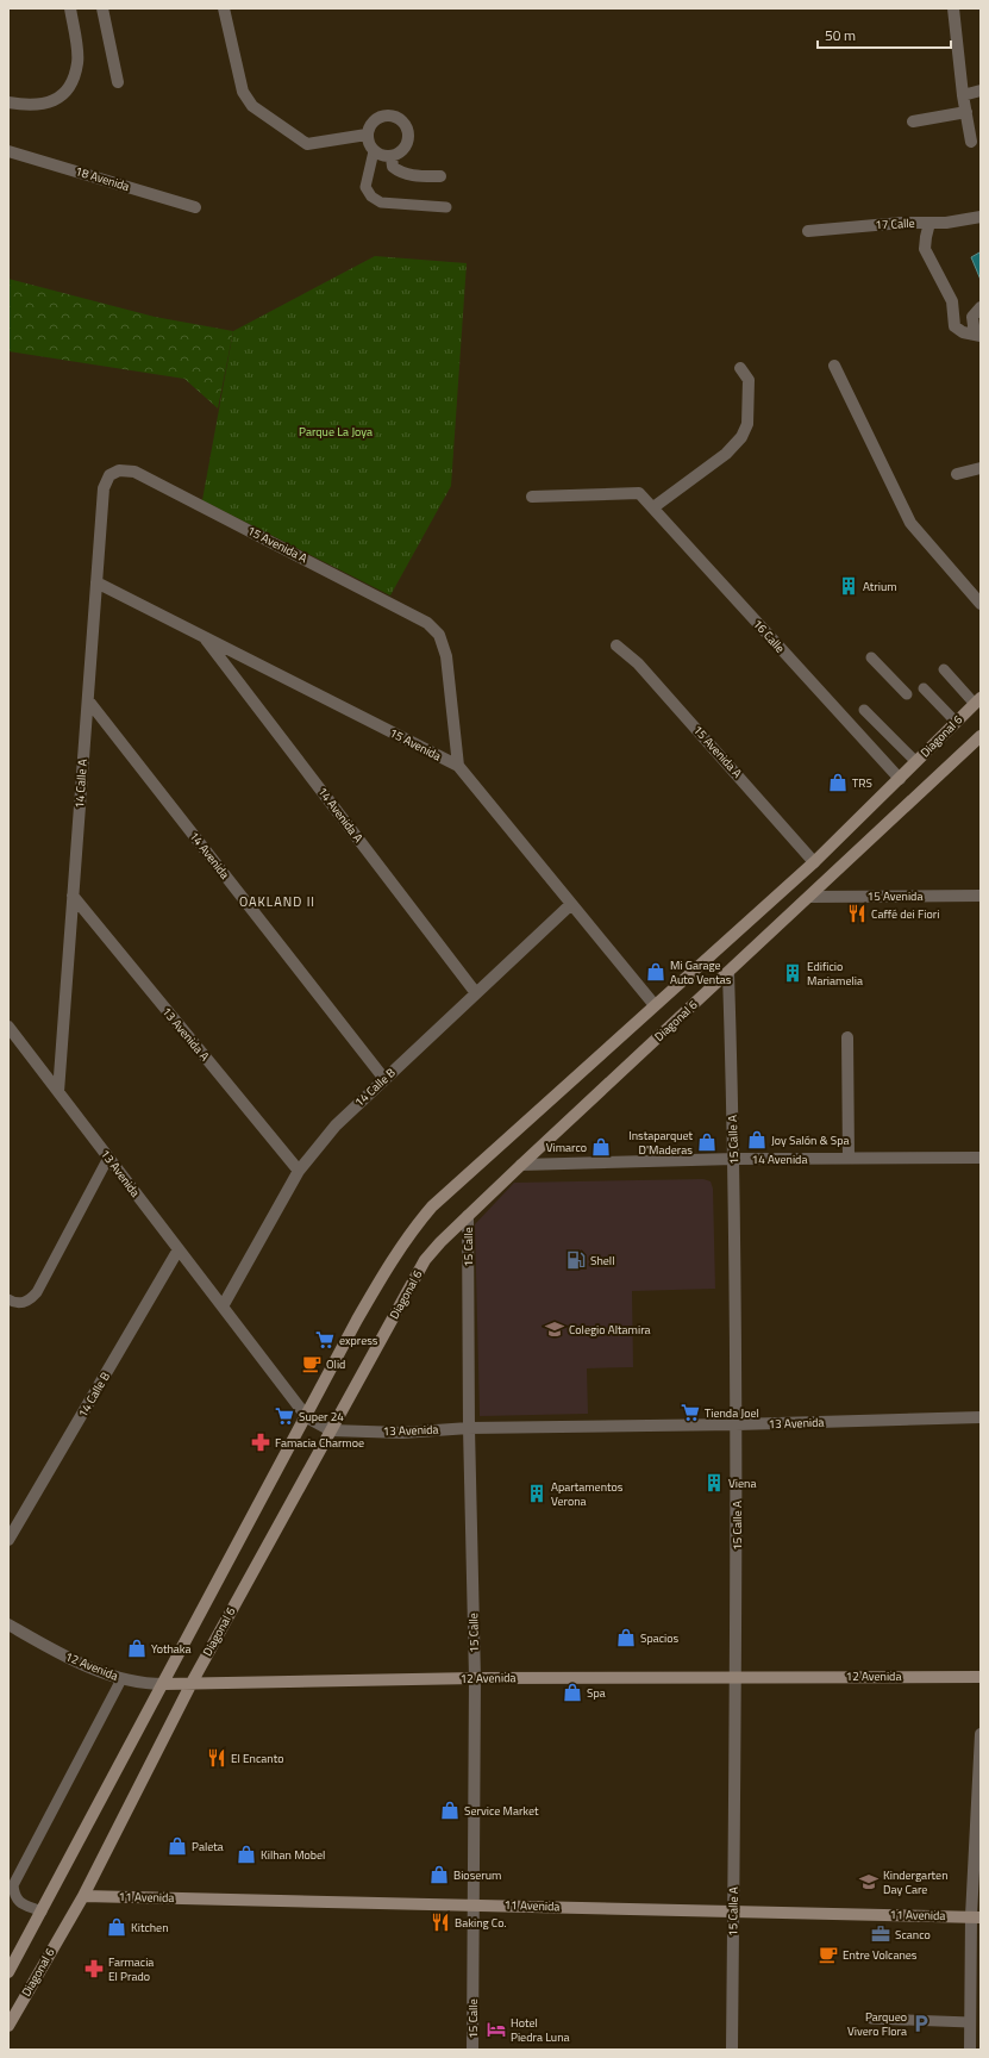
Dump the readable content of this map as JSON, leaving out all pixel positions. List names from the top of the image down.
{
  "streets": {
    "main road": ["Diagonal 6", "12 Avenida", "11 Avenida"],
    "street": [
      "18 Avenida",
      "17 Calle",
      "15 Avenida A",
      "16 Calle",
      "15 Avenida",
      "14 Calle A",
      "14 Avenida A",
      "14 Avenida",
      "13 Avenida A",
      "14 Calle B",
      "15 Calle A",
      "13 Avenida",
      "15 Calle"
    ]
  },
  "crossings": [
    ["15 Avenida A", "Diagonal 6"],
    ["15 Avenida A", "15 Avenida"],
    ["15 Avenida A", "14 Calle A"],
    ["16 Calle", "Diagonal 6"],
    ["Diagonal 6", "15 Avenida"],
    ["Diagonal 6", "14 Avenida"],
    ["Diagonal 6", "15 Calle A"],
    ["Diagonal 6", "13 Avenida"],
    ["Diagonal 6", "15 Calle"],
    ["Diagonal 6", "12 Avenida"],
    ["Diagonal 6", "11 Avenida"],
    ["15 Avenida", "14 Calle A"],
    ["15 Avenida", "14 Avenida A"],
    ["15 Avenida", "14 Calle B"],
    ["14 Calle A", "14 Avenida"],
    ["14 Calle A", "13 Avenida A"],
    ["14 Calle A", "13 Avenida"],
    ["14 Avenida A", "14 Calle B"],
    ["14 Avenida", "14 Calle B"],
    ["14 Avenida", "15 Calle A"],
    ["13 Avenida A", "14 Calle B"],
    ["14 Calle B", "13 Avenida"],
    ["15 Calle A", "13 Avenida"],
    ["15 Calle A", "12 Avenida"],
    ["15 Calle A", "11 Avenida"],
    ["13 Avenida", "15 Calle"],
    ["15 Calle", "12 Avenida"],
    ["15 Calle", "11 Avenida"]
  ],
  "districts": ["OAKLAND II"],
  "parks": ["Parque La Joya"],
  "places": {
    "building": [
      "Atrium",
      "Edificio Mariamelia",
      "Viena",
      "Apartamentos Verona"
    ],
    "shop": [
      "TRS",
      "Mi Garage Auto Ventas",
      "Joy Salón & Spa",
      "Instaparquet D'Maderas",
      "Vimarco",
      "Spacios",
      "Yothaka",
      "Spa",
      "Service Market",
      "Paleta",
      "Kilhan Mobel",
      "Bioserum",
      "Kitchen"
    ],
    "restaurant": ["Caffé dei Fiori", "El Encanto", "Baking Co."],
    "fuel station": ["Shell"],
    "school or university": ["Colegio Altamira", "Kindergarten Day Care"],
    "supermarket": ["express", "Tienda Joel", "Super 24"],
    "cafe": ["Olid", "Entre Volcanes"],
    "pharmacy": ["Famacia Charmoe", "Farmacia El Prado"],
    "office": ["Scanco"],
    "parking": ["Parqueo Vivero Flora"],
    "hotel": ["Hotel Piedra Luna"]
  },
  "scale_bar": "50 m"
}
